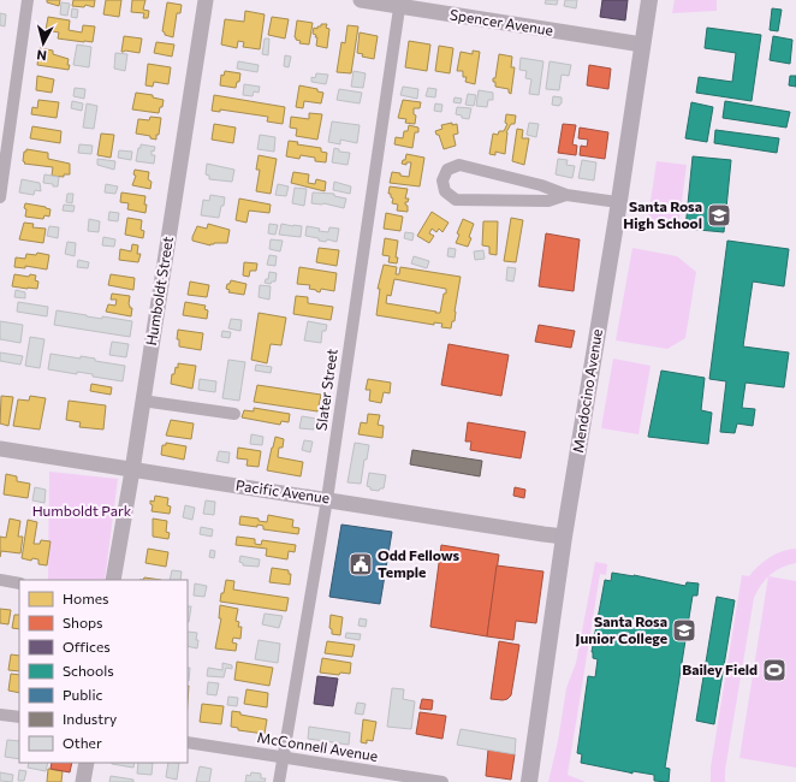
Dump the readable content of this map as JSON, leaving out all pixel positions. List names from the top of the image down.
{
  "streets": {
    "main road": ["Mendocino Avenue"],
    "street": [
      "Spencer Avenue",
      "Humboldt Street",
      "Slater Street",
      "Pacific Avenue",
      "McConnell Avenue"
    ]
  },
  "crossings": [
    ["Spencer Avenue", "Slater Street"],
    ["Spencer Avenue", "Mendocino Avenue"],
    ["Humboldt Street", "Pacific Avenue"],
    ["Slater Street", "Pacific Avenue"],
    ["Slater Street", "McConnell Avenue"],
    ["Mendocino Avenue", "Pacific Avenue"]
  ],
  "parks": ["Humboldt Park"],
  "places": {
    "school or university": ["Santa Rosa High School", "Santa Rosa Junior College"],
    "public building": ["Odd Fellows Temple"],
    "sports": ["Bailey Field"]
  },
  "legend": [
    "Homes",
    "Shops",
    "Offices",
    "Schools",
    "Public",
    "Industry",
    "Other"
  ],
  "north": "bottom"
}
